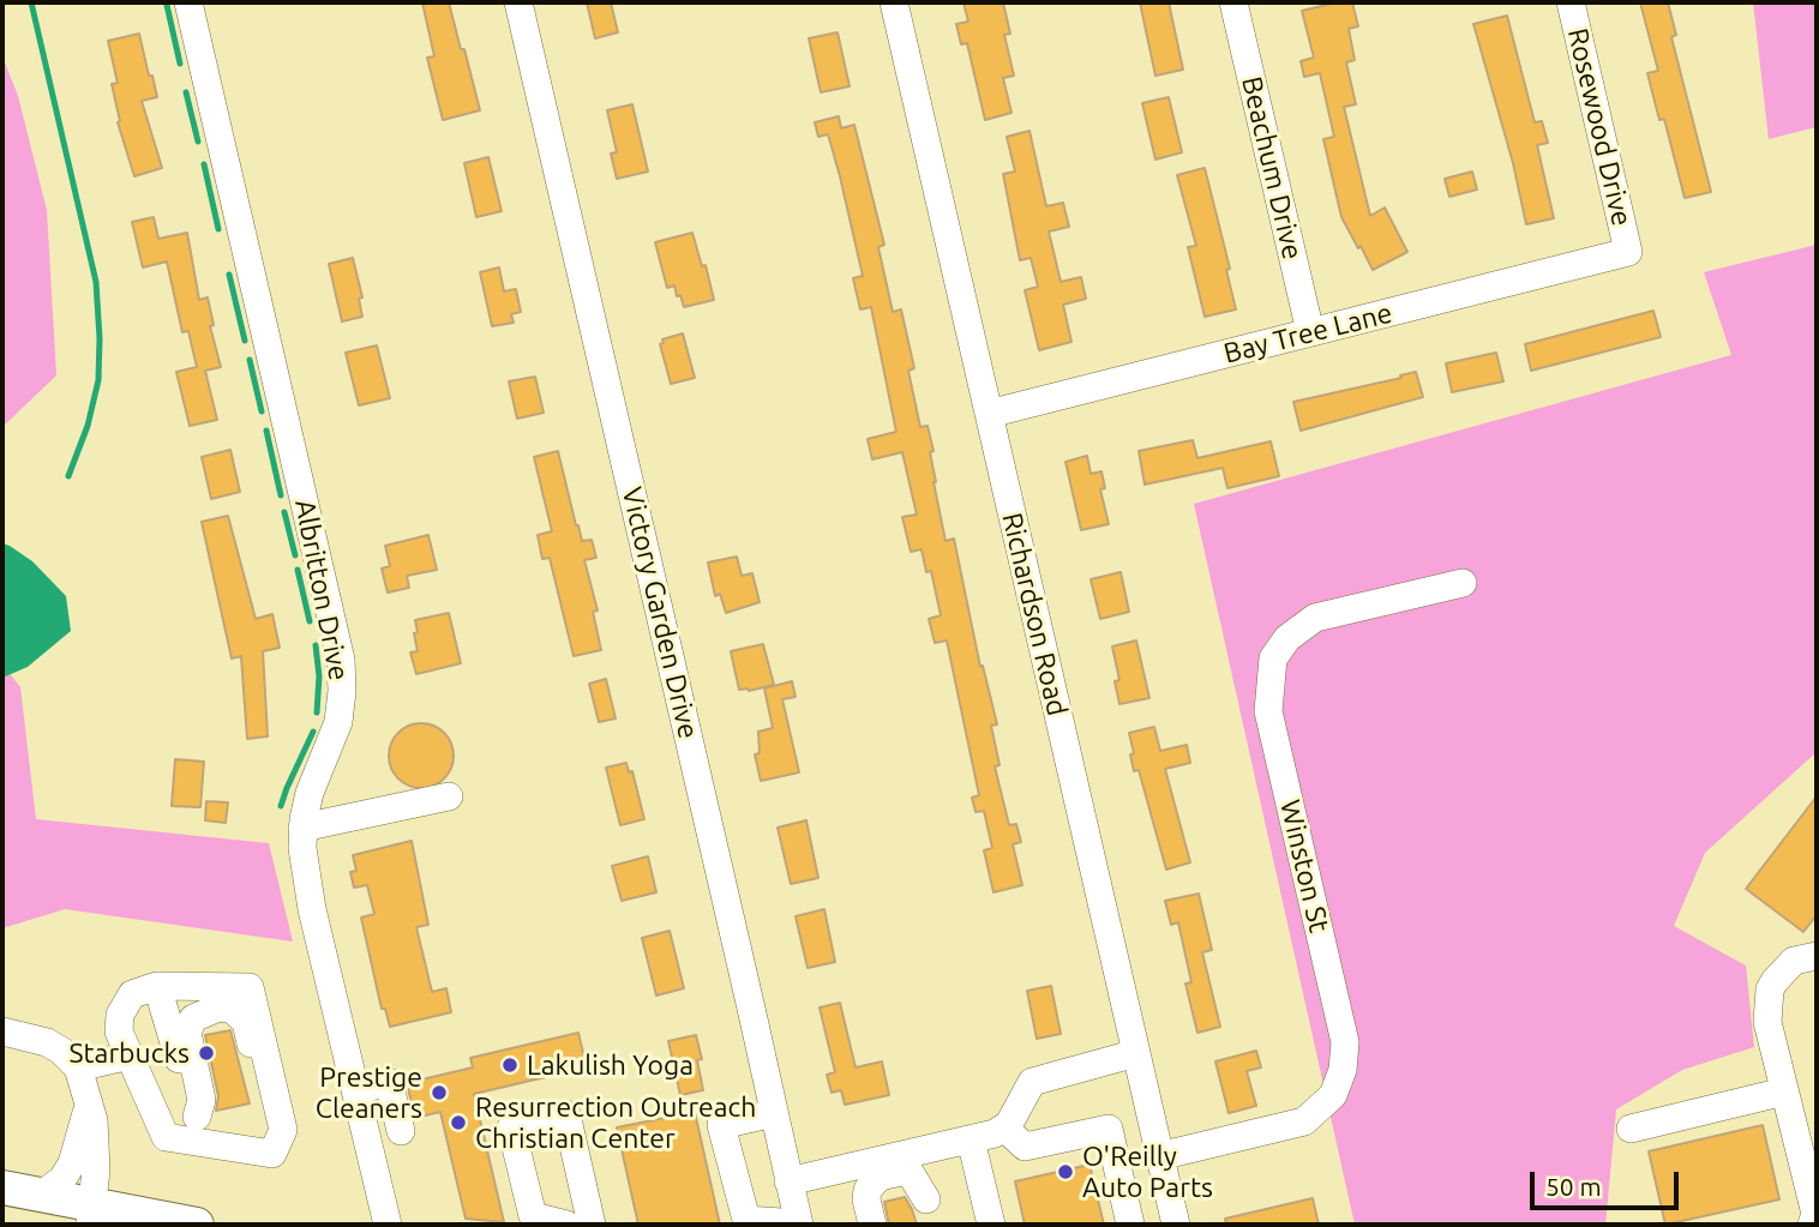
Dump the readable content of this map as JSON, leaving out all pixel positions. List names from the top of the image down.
{
  "streets": {
    "street": [
      "Rosewood Drive",
      "Beachum Drive",
      "Bay Tree Lane",
      "Albritton Drive",
      "Victory Garden Drive",
      "Richardson Road",
      "Winston St"
    ]
  },
  "crossings": [
    ["Rosewood Drive", "Bay Tree Lane"],
    ["Beachum Drive", "Bay Tree Lane"],
    ["Bay Tree Lane", "Richardson Road"],
    ["Richardson Road", "Winston St"]
  ],
  "places": [
    "Starbucks",
    "Lakulish Yoga",
    "Prestige Cleaners",
    "Resurrection Outreach Christian Center",
    "O'Reilly Auto Parts"
  ],
  "scale_bar": "50 m"
}
